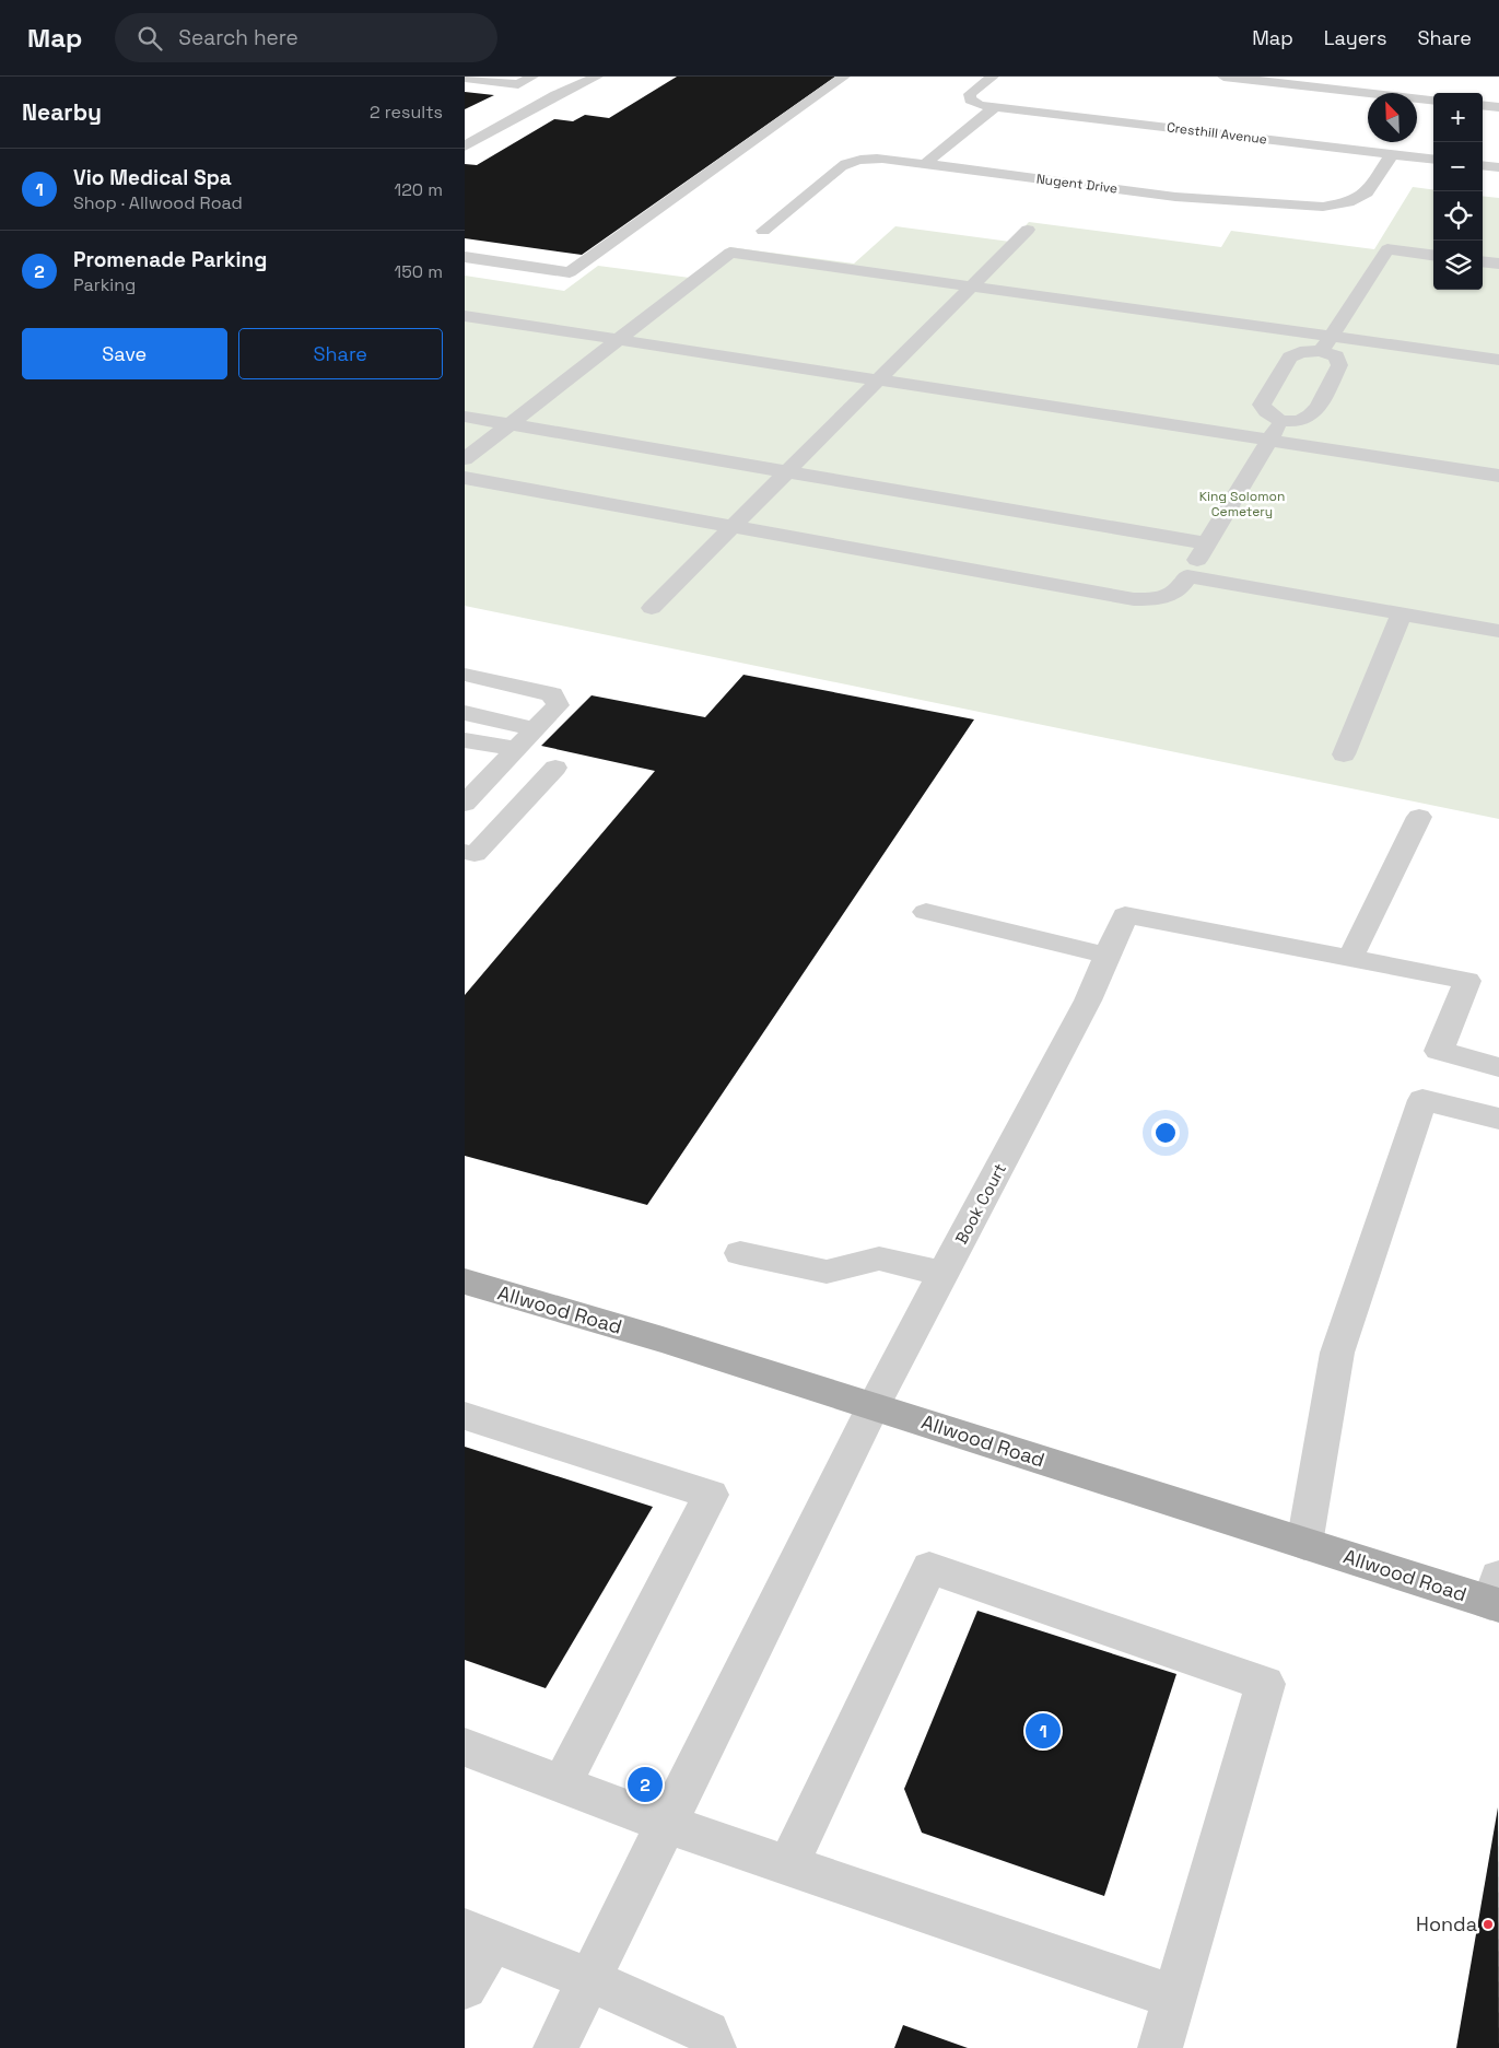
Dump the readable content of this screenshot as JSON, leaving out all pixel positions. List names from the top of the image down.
{
  "streets": {
    "main road": ["Allwood Road"],
    "street": ["Cresthill Avenue", "Nugent Drive", "Book Court"]
  },
  "crossings": [
    ["Cresthill Avenue", "Nugent Drive"],
    ["Book Court", "Allwood Road"]
  ],
  "parks": ["King Solomon Cemetery"],
  "places": ["Honda"],
  "north": "top left",
  "page": {
    "header": "Map",
    "search": "Search here",
    "nav": ["Map", "Layers", "Share"],
    "heading": ["Nearby", "2 results"],
    "map_buttons": ["+", "−"],
    "list": [
      {
        "mark": "1",
        "name": "Vio Medical Spa",
        "note": "Shop · Allwood Road",
        "value": "120 m"
      },
      {
        "mark": "2",
        "name": "Promenade Parking",
        "note": "Parking",
        "value": "150 m"
      }
    ],
    "buttons": ["Save", "Share"],
    "pins": ["1", "2"]
  }
}
